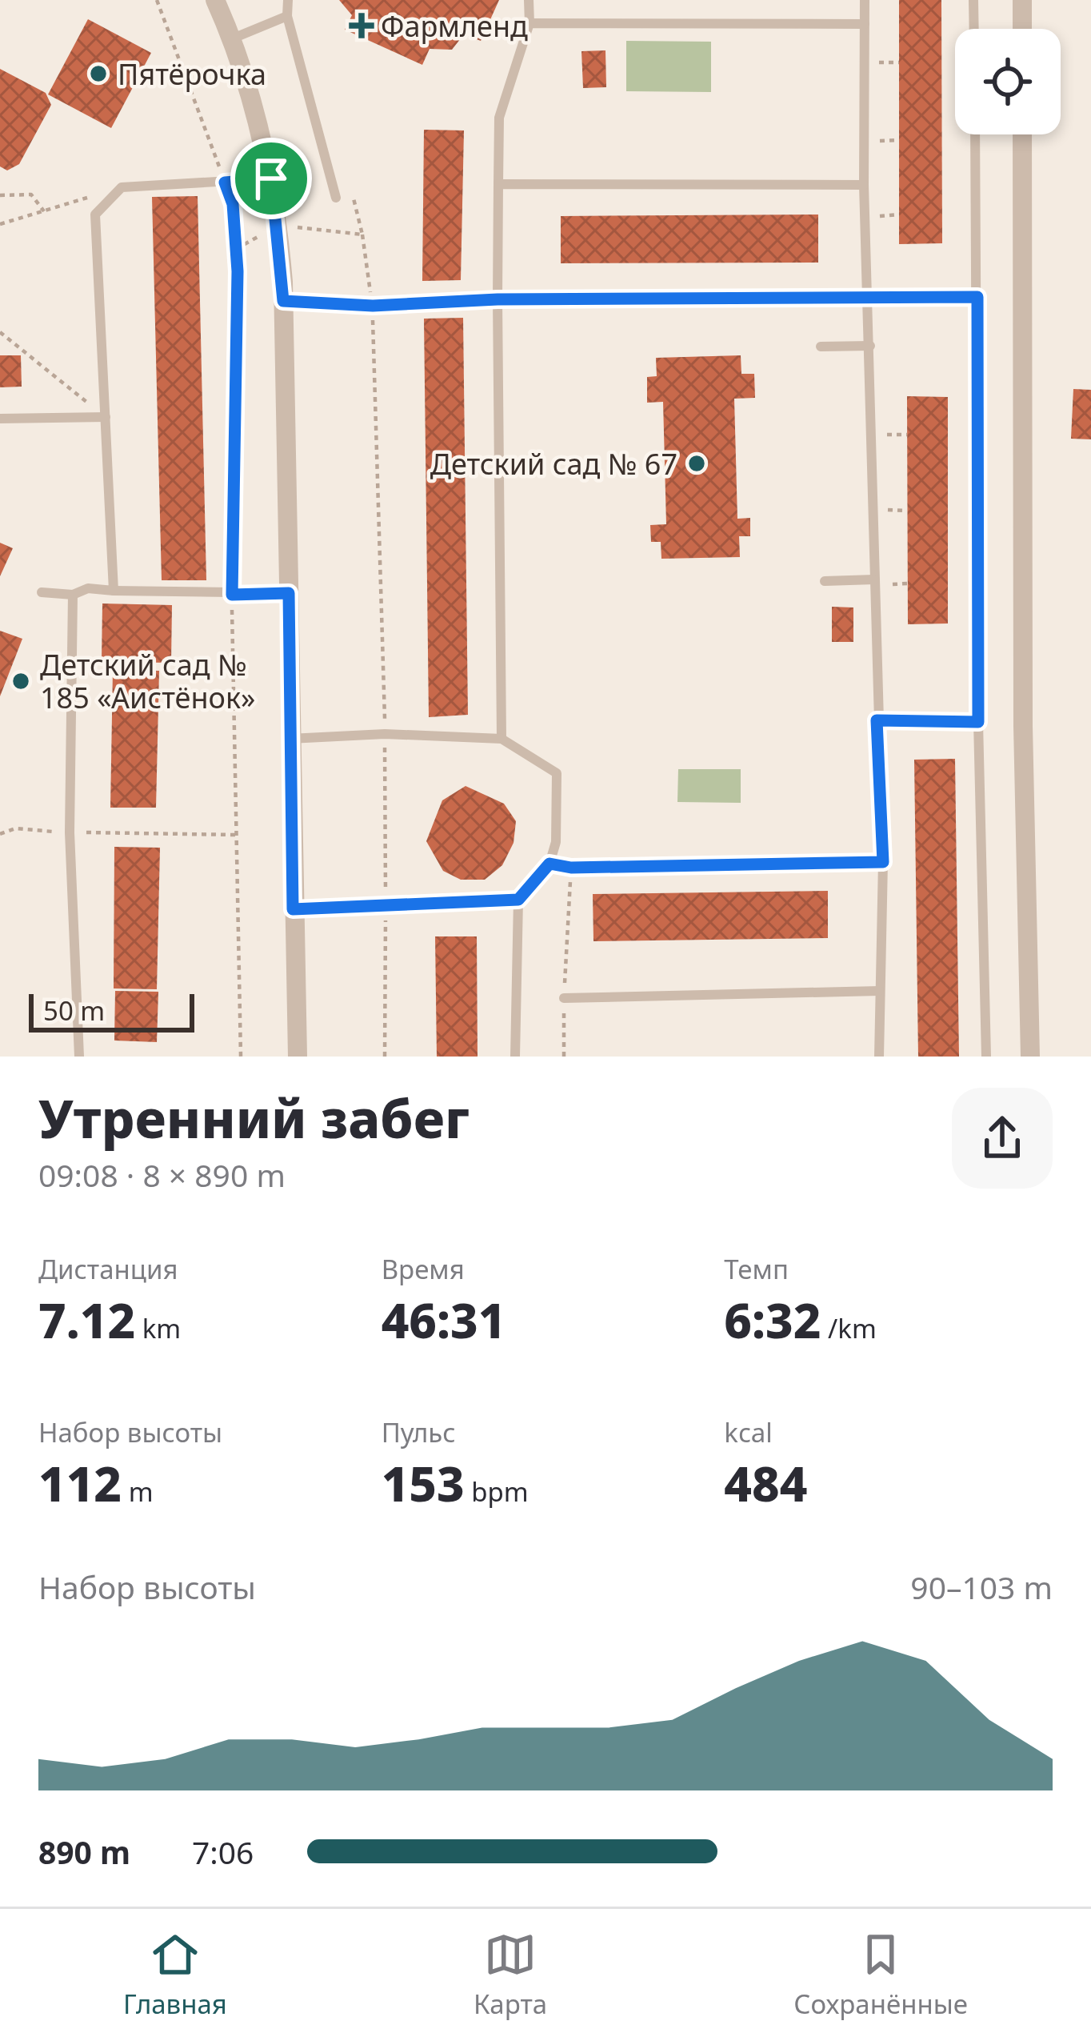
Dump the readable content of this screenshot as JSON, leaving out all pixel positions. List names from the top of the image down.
{
  "places": {
    "health": ["Фармленд"],
    "other": ["Пятёрочка", "Детский сад № 67", "Детский сад № 185 «Аистёнок»"]
  },
  "scale_bar": "50 m",
  "page": {
    "scale": "50 m",
    "heading": ["Утренний забег", "09:08 · 8 × 890 m"],
    "stats": [
      ["Дистанция", "7.12 km"],
      ["Время", "46:31"],
      ["Темп", "6:32 /km"],
      ["Набор высоты", "112 m"],
      ["Пульс", "153 bpm"],
      ["kcal", "484"]
    ],
    "chart": ["Набор высоты", "90–103 m"],
    "list": [
      {
        "name": "890 m",
        "note": "7:06"
      }
    ],
    "tabs": ["Главная", "Карта", "Сохранённые"]
  }
}
